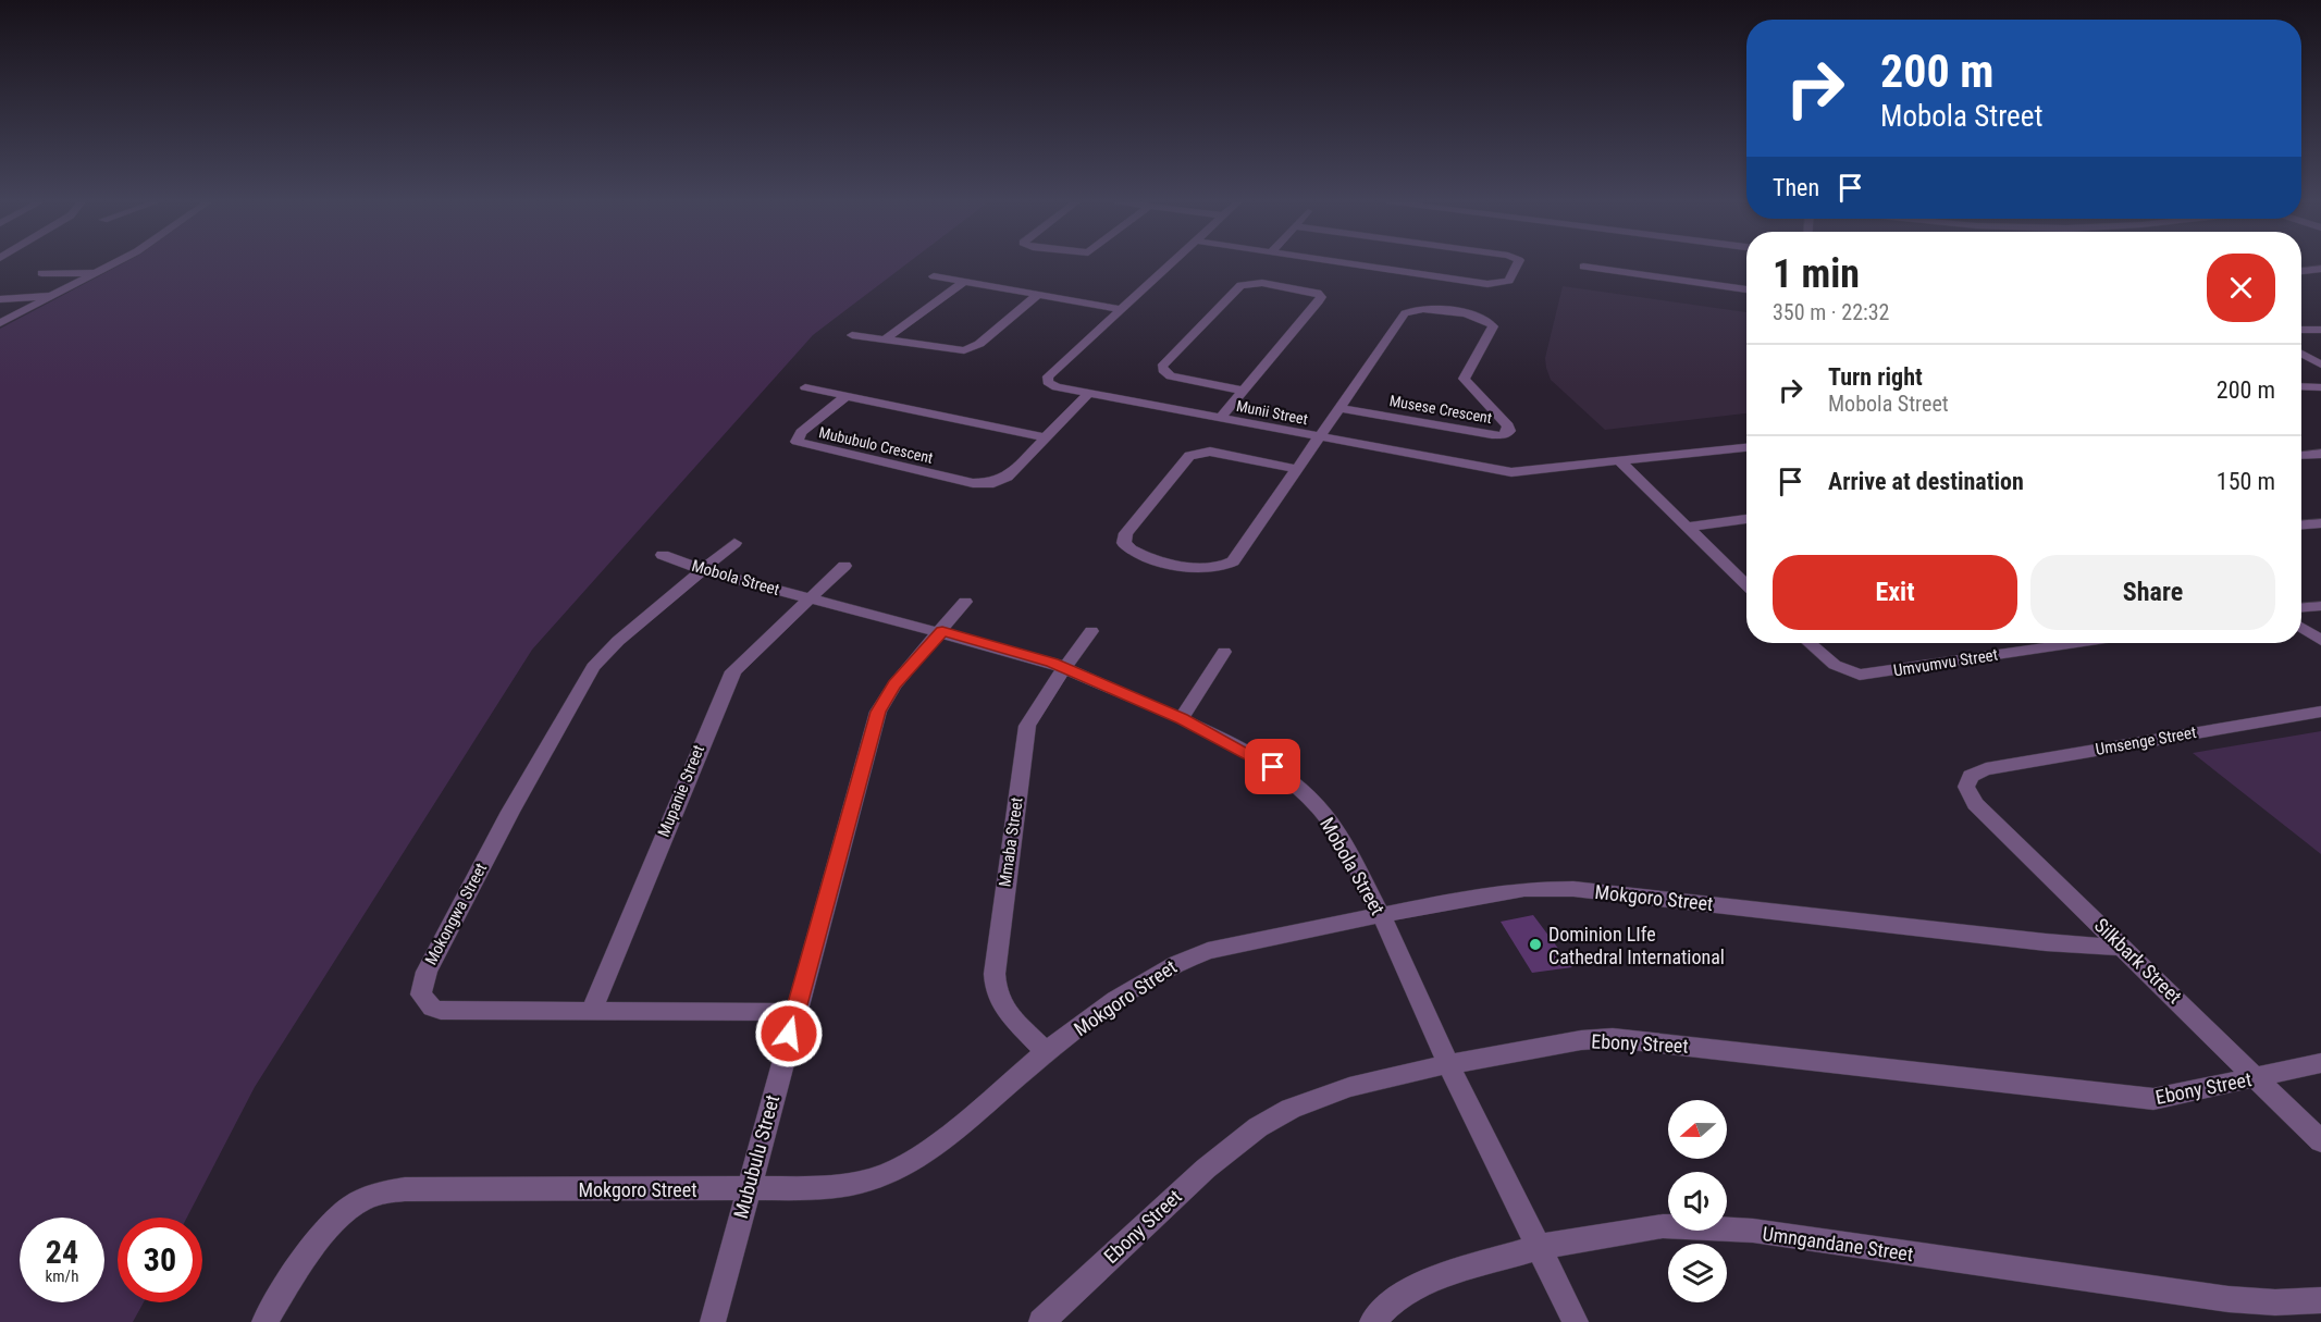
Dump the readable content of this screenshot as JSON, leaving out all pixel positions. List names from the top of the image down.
{
  "streets": {
    "street": [
      "Musese Crescent",
      "Munii Street",
      "Mububulo Crescent",
      "Mobola Street",
      "Umvumvu Street",
      "Umsenge Street",
      "Mupanie Street",
      "Mmaba Street",
      "Mokgoro Street",
      "Mokongwa Street",
      "Silkbark Street",
      "Ebony Street",
      "Mububulu Street",
      "Umngandane Street"
    ]
  },
  "crossings": [
    ["Musese Crescent", "Munii Street"],
    ["Munii Street", "Mububulo Crescent"],
    ["Mobola Street", "Mupanie Street"],
    ["Mobola Street", "Mmaba Street"],
    ["Mobola Street", "Mokgoro Street"],
    ["Mobola Street", "Mokongwa Street"],
    ["Mobola Street", "Ebony Street"],
    ["Mobola Street", "Mububulu Street"],
    ["Mobola Street", "Umngandane Street"],
    ["Umsenge Street", "Silkbark Street"],
    ["Mupanie Street", "Mokongwa Street"],
    ["Mmaba Street", "Mokgoro Street"],
    ["Mokgoro Street", "Silkbark Street"],
    ["Mokgoro Street", "Mububulu Street"],
    ["Mokongwa Street", "Mububulu Street"],
    ["Silkbark Street", "Ebony Street"]
  ],
  "places": ["Dominion LIfe Cathedral International"],
  "north": "left",
  "page": {
    "turn": ["200 m", "Mobola Street"],
    "then": "Then",
    "heading": ["1 min", "350 m · 22:32"],
    "list": [
      {
        "name": "Turn right",
        "note": "Mobola Street",
        "value": "200 m"
      },
      {
        "name": "Arrive at destination",
        "value": "150 m"
      }
    ],
    "buttons": ["Exit", "Share"],
    "speed": "24 km/h",
    "limit": "30"
  }
}
